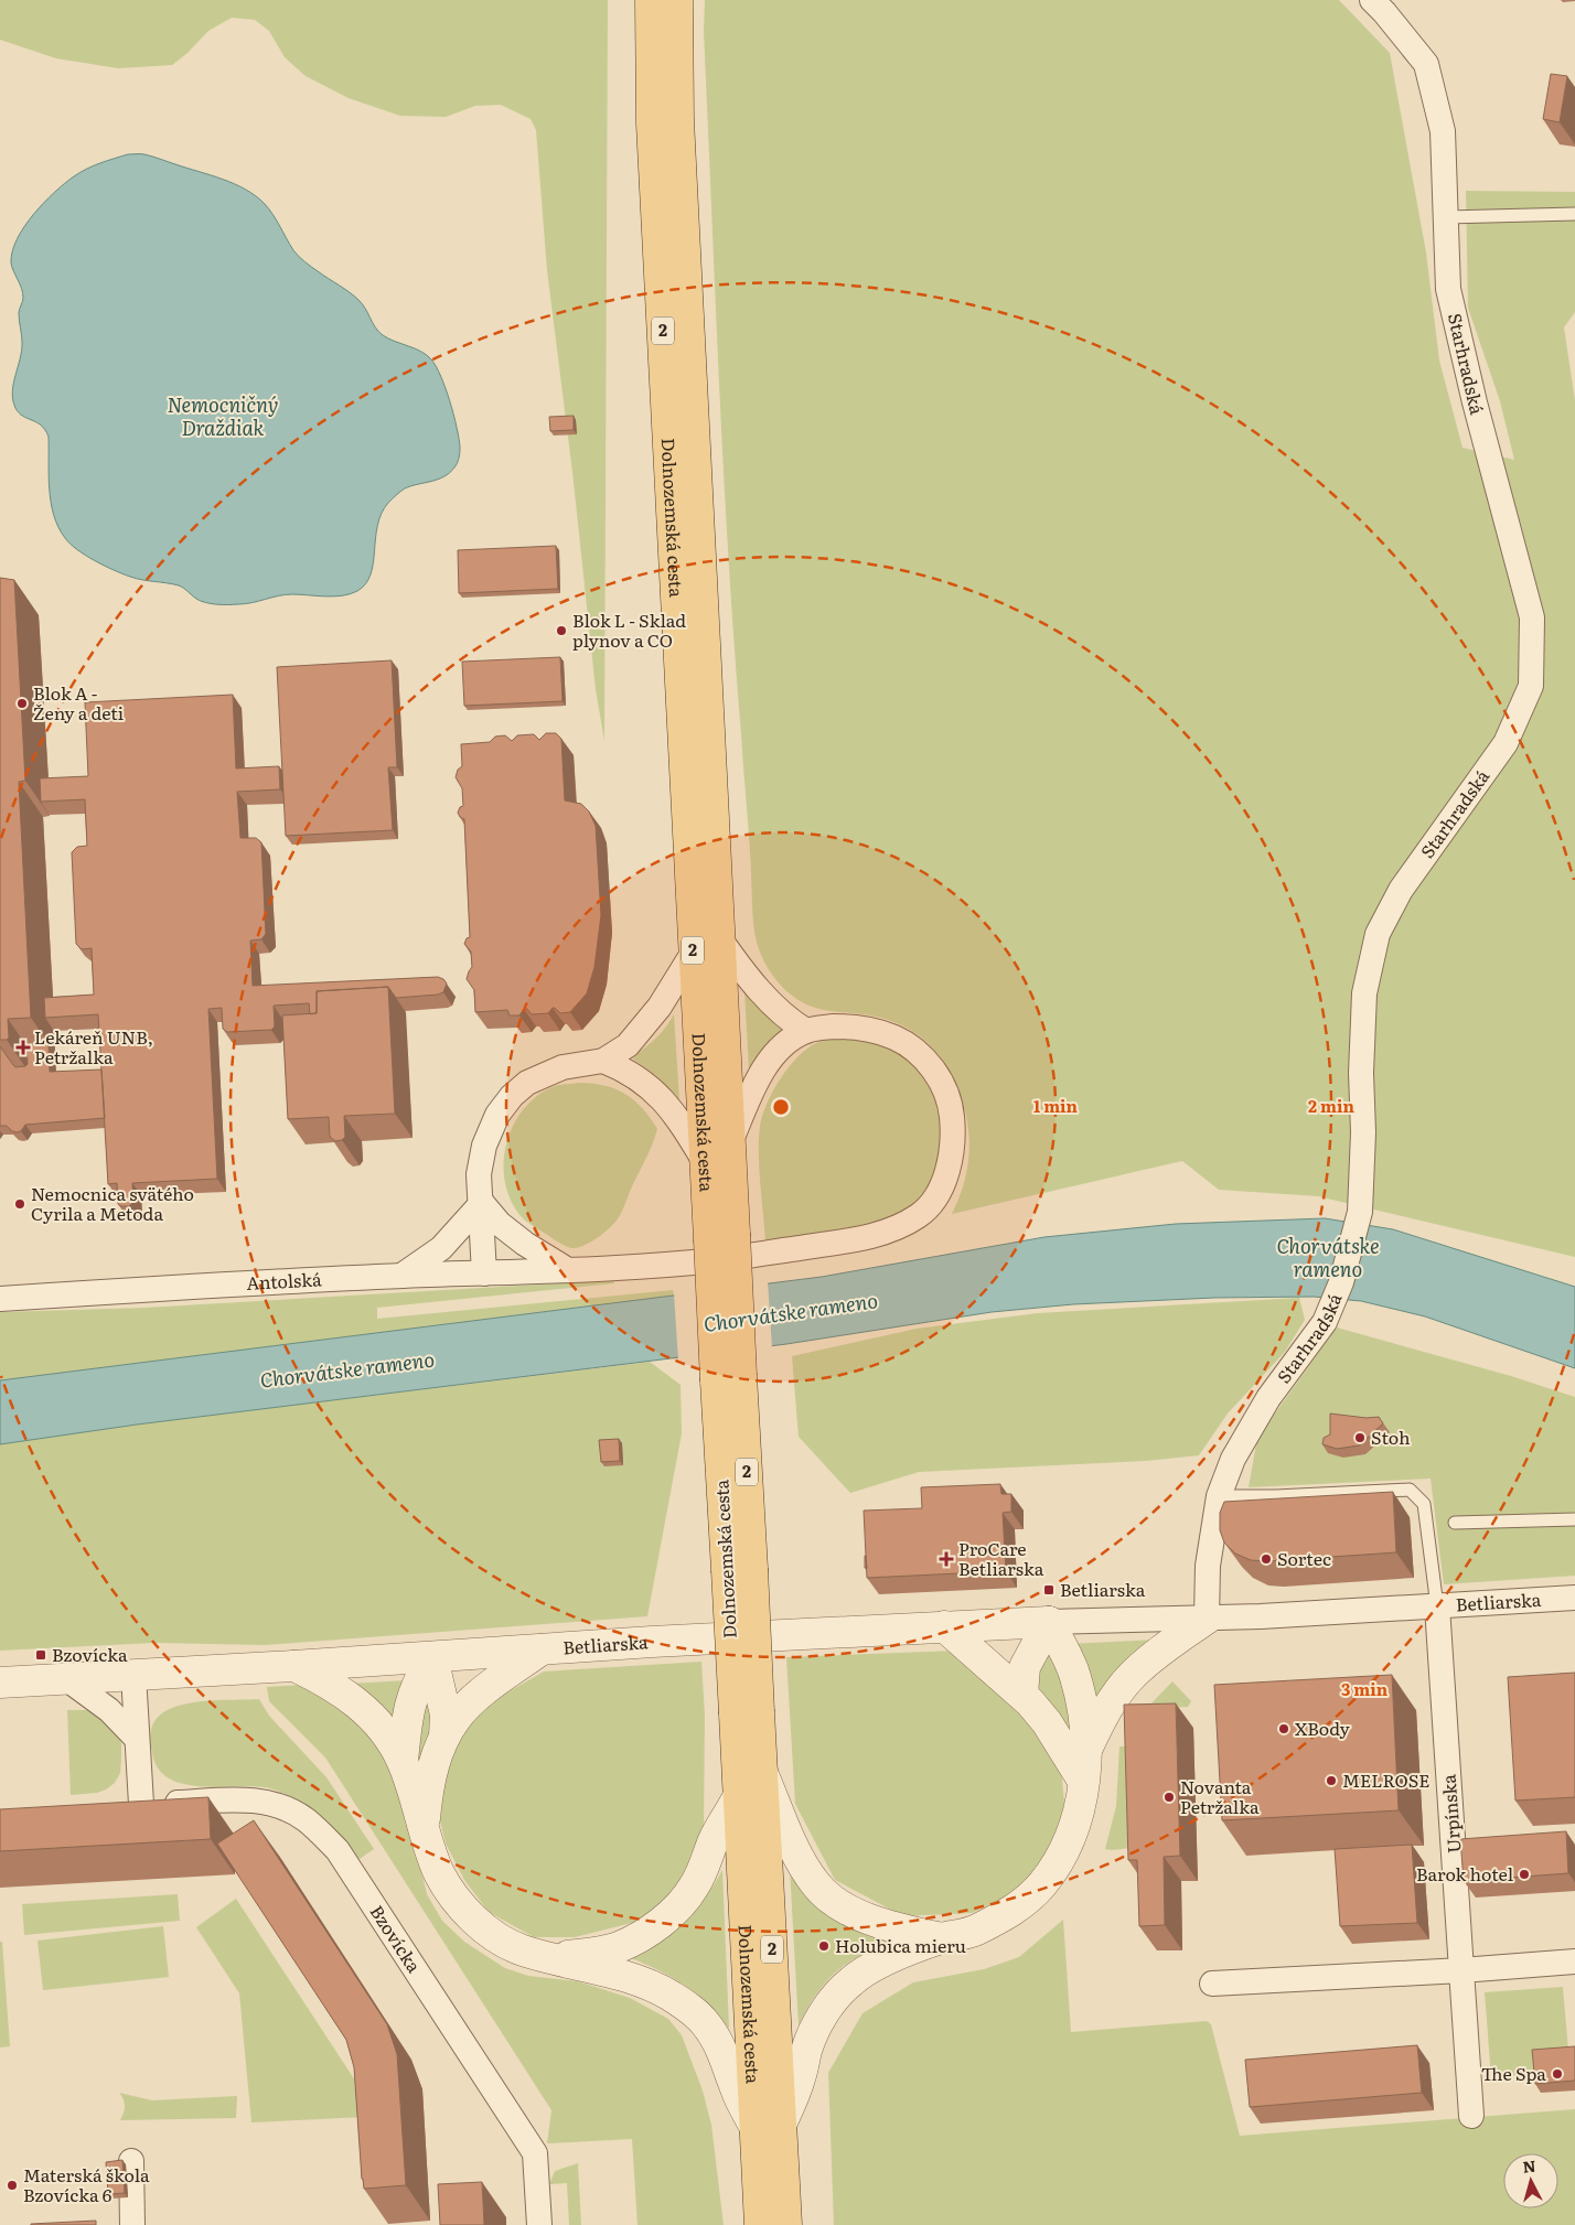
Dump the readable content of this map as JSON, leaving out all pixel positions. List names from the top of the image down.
{
  "streets": {
    "main road": ["2", "Dolnozemská cesta"],
    "street": [
      "Starhradská",
      "Antolská",
      "Betliarska",
      "Urpínska",
      "Bzovícka"
    ]
  },
  "crossings": [
    ["Starhradská", "Betliarska"],
    ["Betliarska", "Urpínska"]
  ],
  "water": ["Nemocničný Draždiak", "Chorvátske rameno"],
  "places": {
    "other": [
      "Blok L - Sklad plynov a CO",
      "Blok A - Ženy a deti",
      "Nemocnica svätého Cyrila a Metoda",
      "Stoh",
      "Sortec",
      "XBody",
      "MELROSE",
      "Novanta Petržalka",
      "Barok hotel",
      "Holubica mieru",
      "The Spa",
      "Materská škola Bzovícka 6"
    ],
    "health": ["Lekáreň UNB, Petržalka", "ProCare Betliarska"],
    "transit": ["Betliarska", "Bzovícka"]
  },
  "north": "top",
  "rings": ["1 min", "2 min", "3 min"]
}
